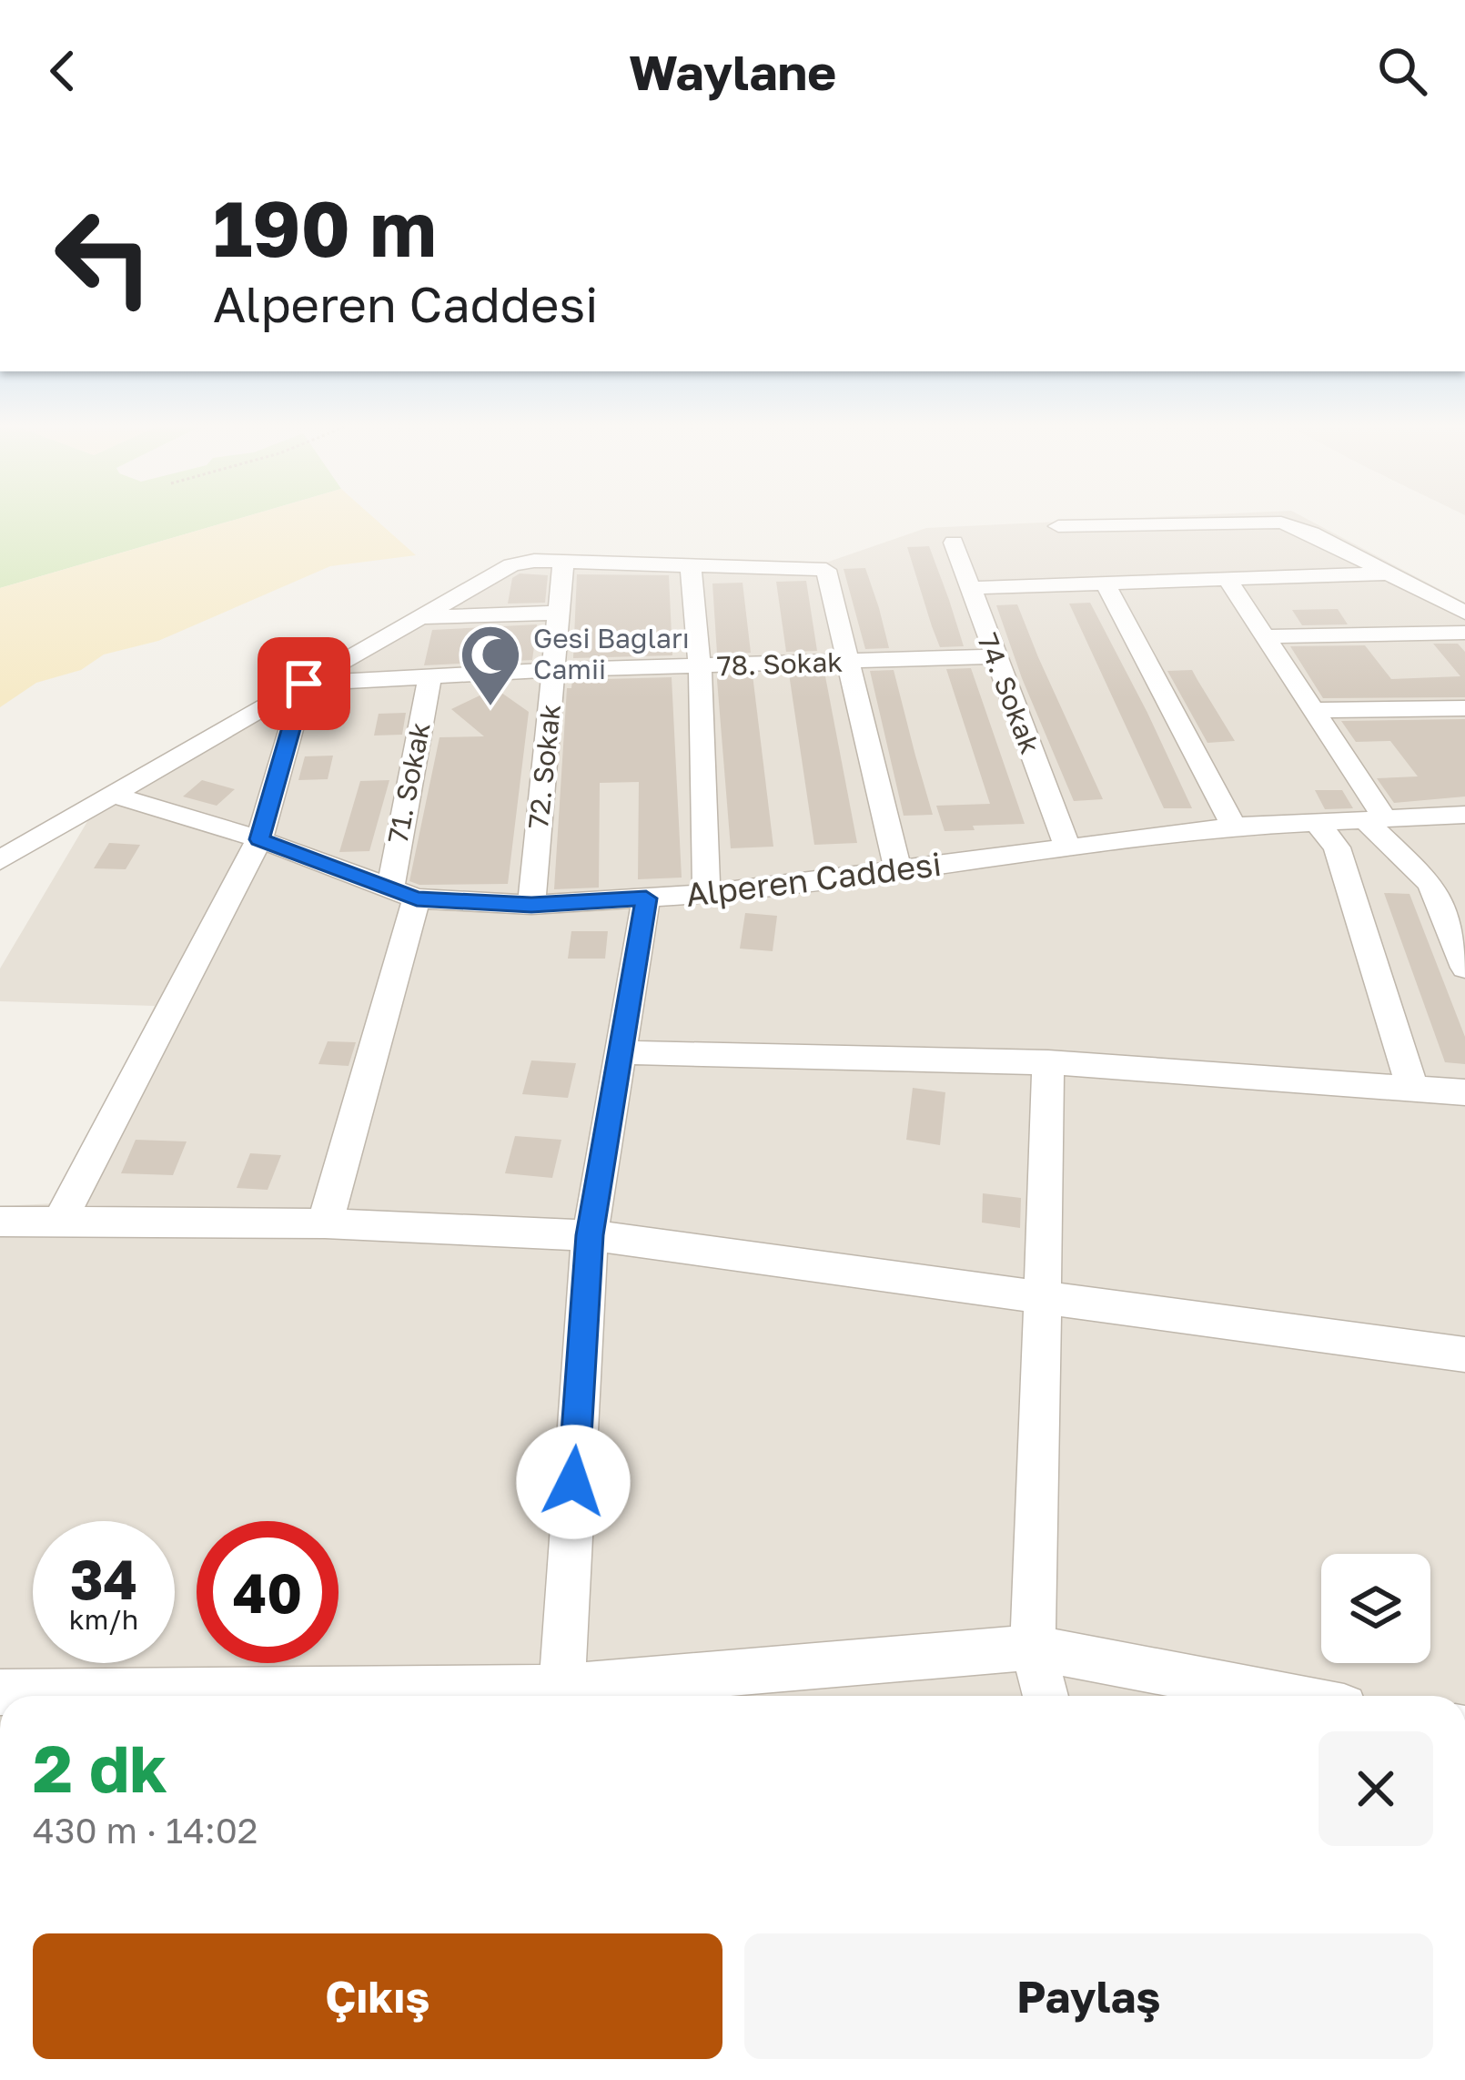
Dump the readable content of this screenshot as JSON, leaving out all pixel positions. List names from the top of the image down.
{
  "streets": {
    "street": [
      "78. Sokak",
      "74. Sokak",
      "72. Sokak",
      "71. Sokak",
      "Alperen Caddesi"
    ]
  },
  "crossings": [
    ["78. Sokak", "74. Sokak"],
    ["78. Sokak", "72. Sokak"],
    ["78. Sokak", "71. Sokak"],
    ["74. Sokak", "Alperen Caddesi"],
    ["72. Sokak", "Alperen Caddesi"],
    ["71. Sokak", "Alperen Caddesi"]
  ],
  "places": {
    "mosque": ["Gesi Bağları Camii"]
  },
  "page": {
    "header": "Waylane",
    "turn": ["190 m", "Alperen Caddesi"],
    "speed": "34 km/h",
    "limit": "40",
    "heading": ["2 dk", "430 m · 14:02"],
    "buttons": ["Çıkış", "Paylaş"]
  }
}
